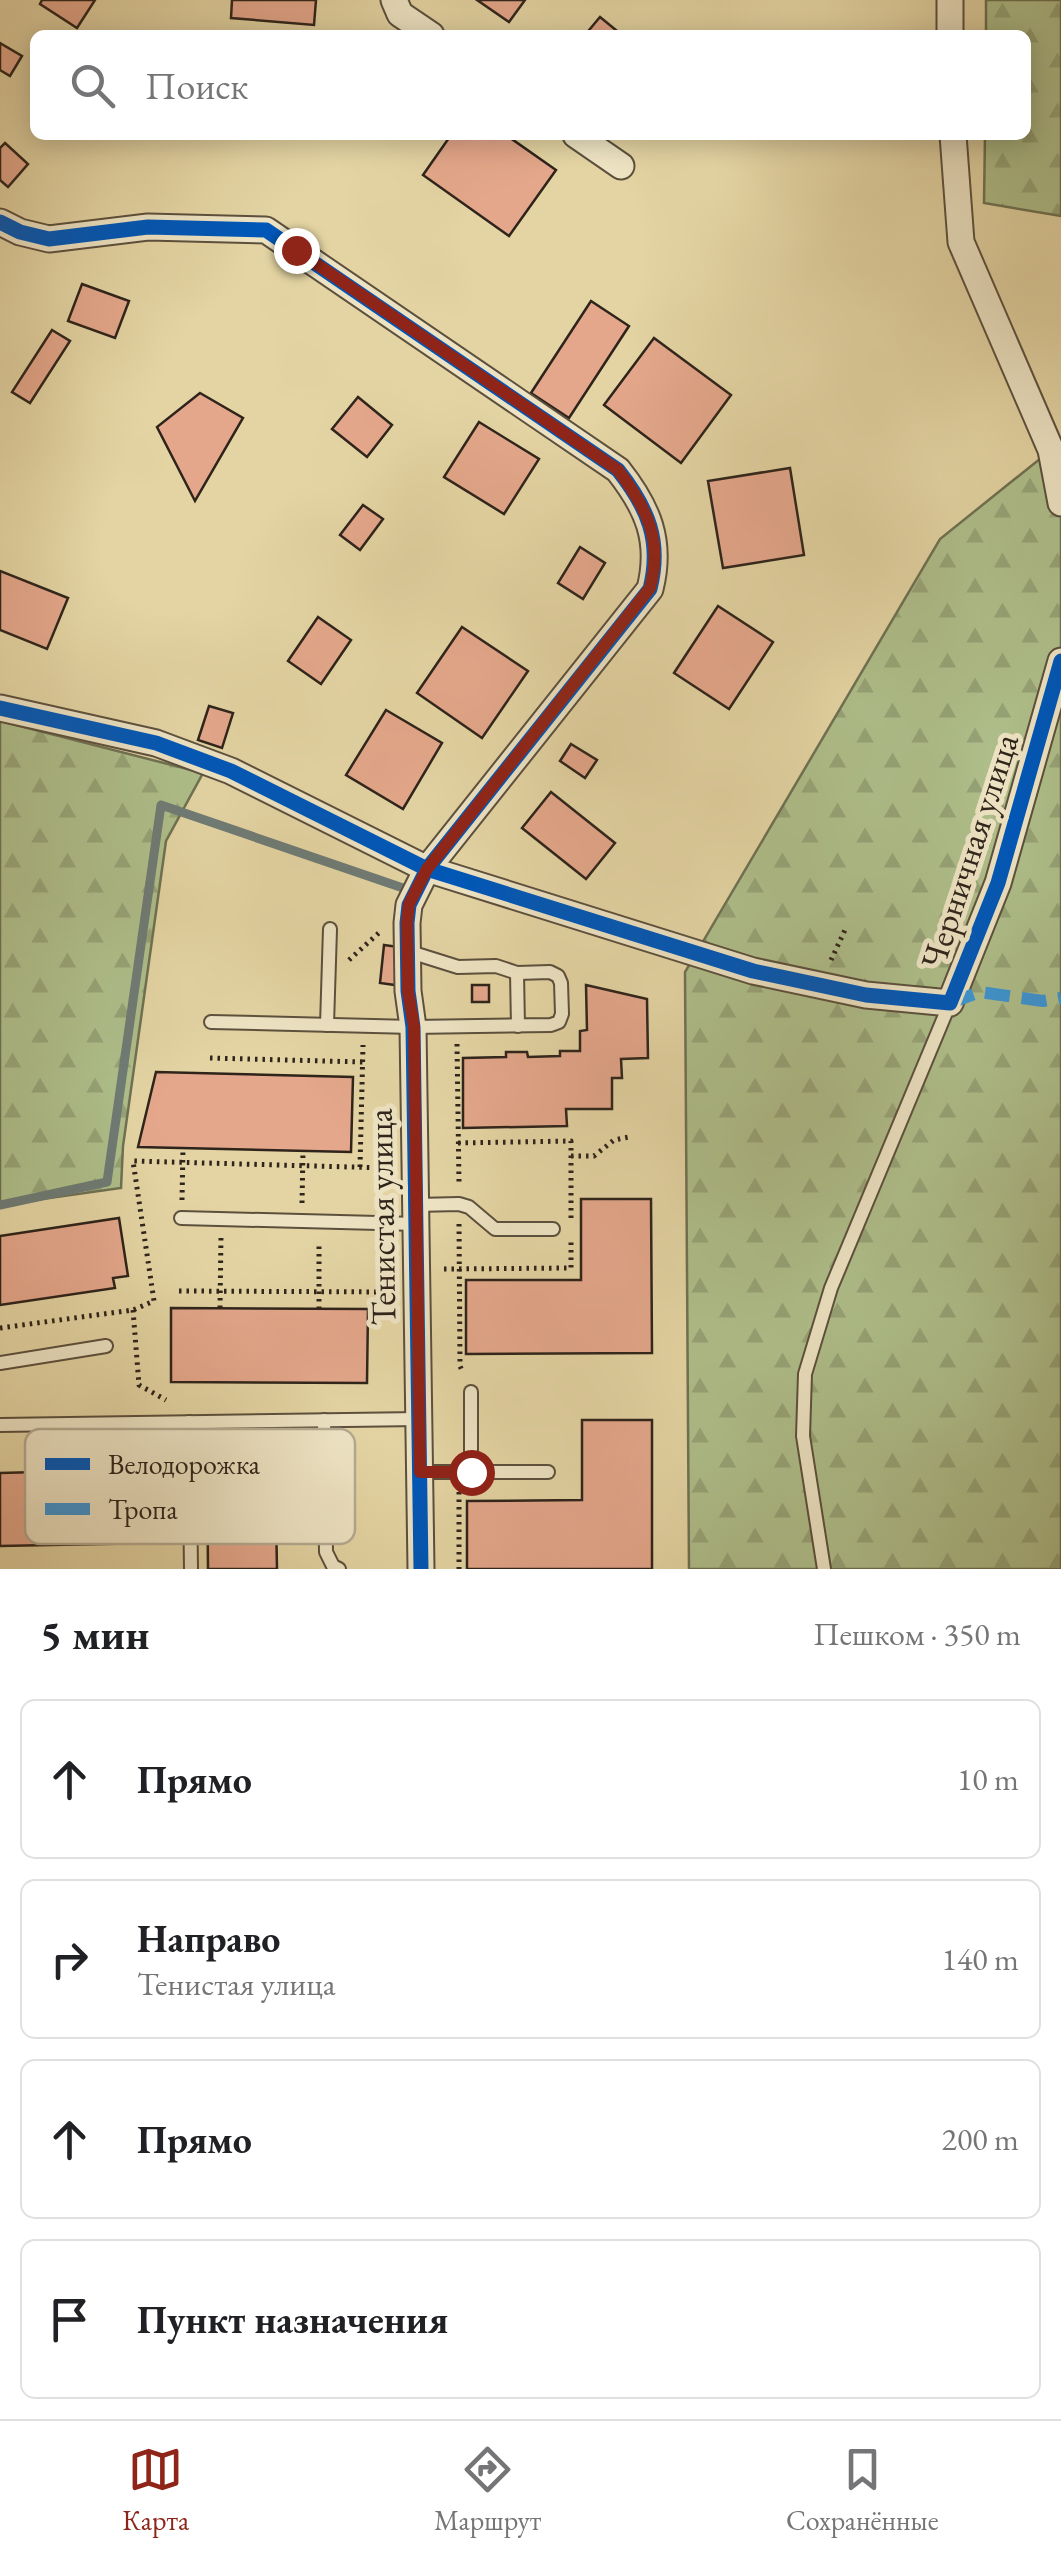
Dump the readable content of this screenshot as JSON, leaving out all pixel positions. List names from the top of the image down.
{
  "streets": {
    "street": ["Черничная улица", "Тенистая улица"]
  },
  "legend": ["Велодорожка", "Тропа"],
  "page": {
    "search": "Поиск",
    "heading": ["5 мин", "Пешком · 350 m"],
    "list": [
      ["Прямо", "10 m"],
      ["Направо", "Тенистая улица", "140 m"],
      ["Прямо", "200 m"],
      "Пункт назначения"
    ],
    "nav": ["Карта", "Маршрут", "Сохранённые"]
  }
}
